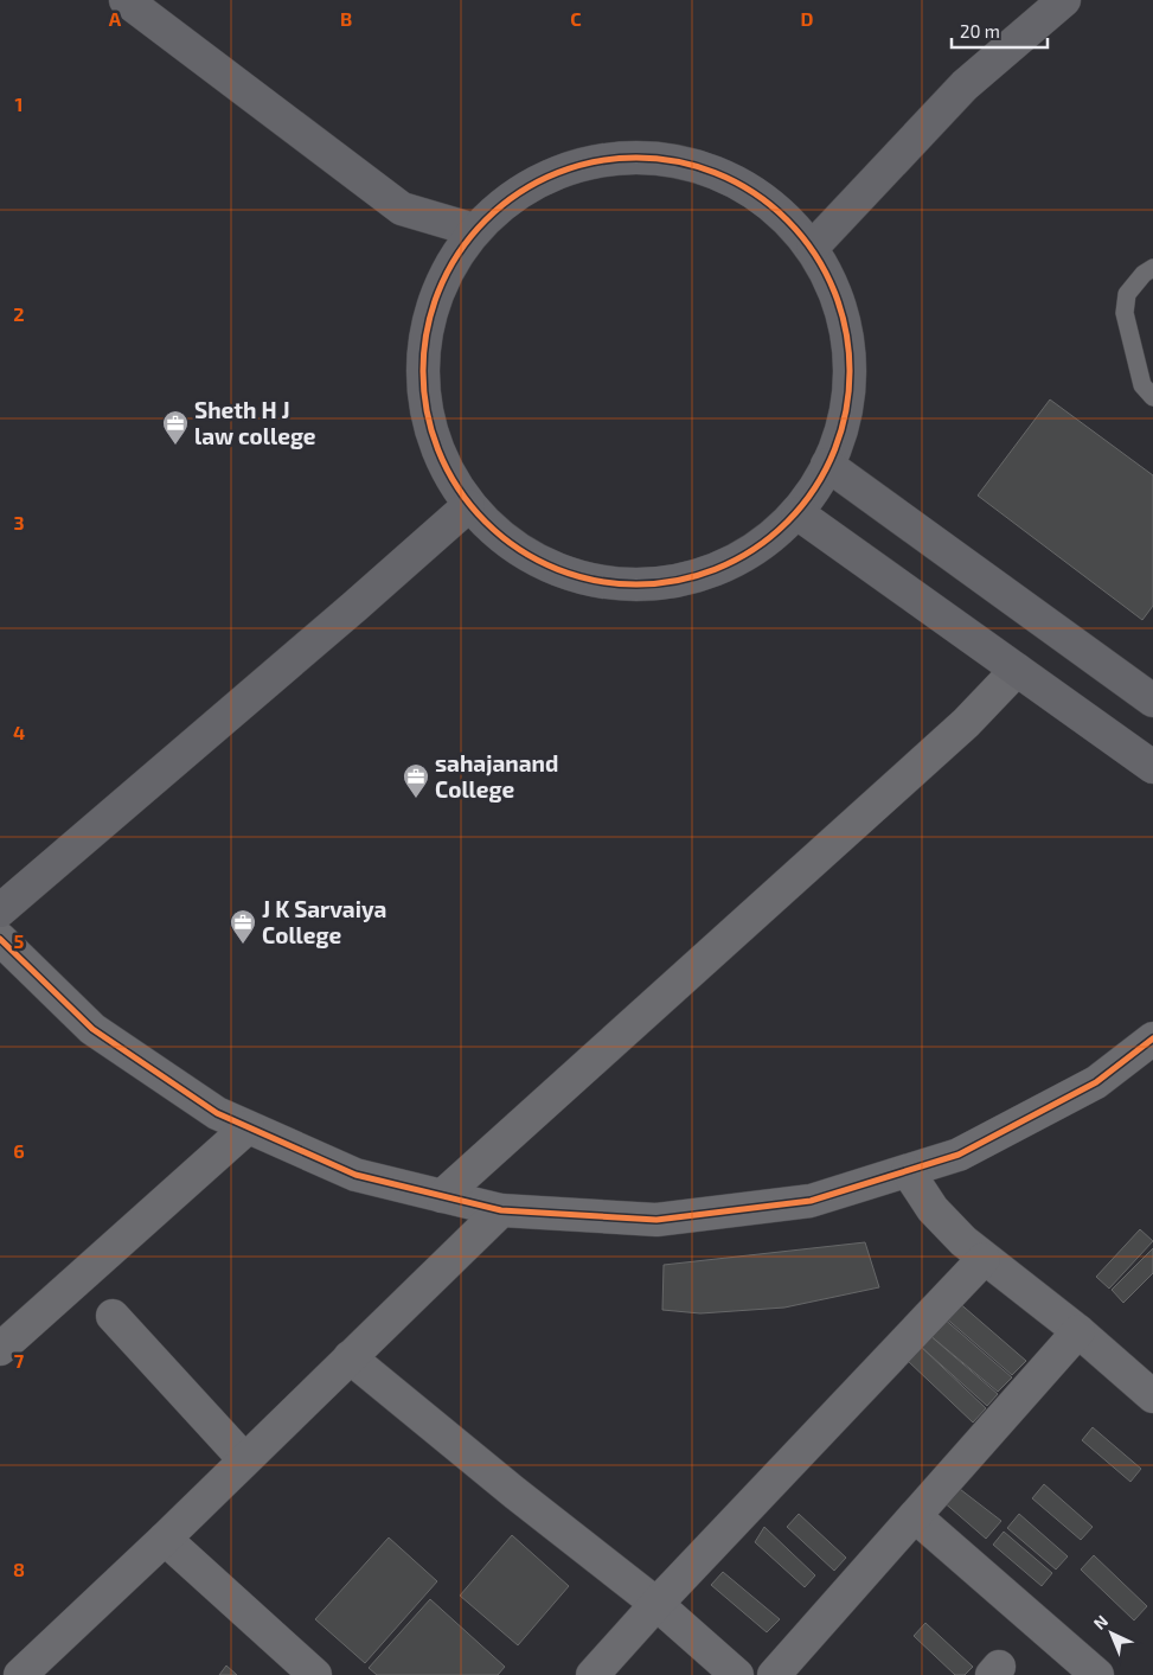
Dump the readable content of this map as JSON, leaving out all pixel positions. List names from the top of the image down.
{
  "places": {
    "office": ["Sheth H J law college", "sahajanand College", "J K Sarvaiya College"]
  },
  "scale_bar": "20 m",
  "north": "top left",
  "grid": {
    "columns": [
      "A",
      "B",
      "C",
      "D"
    ],
    "rows": [
      "1",
      "2",
      "3",
      "4",
      "5",
      "6",
      "7",
      "8"
    ]
  }
}
